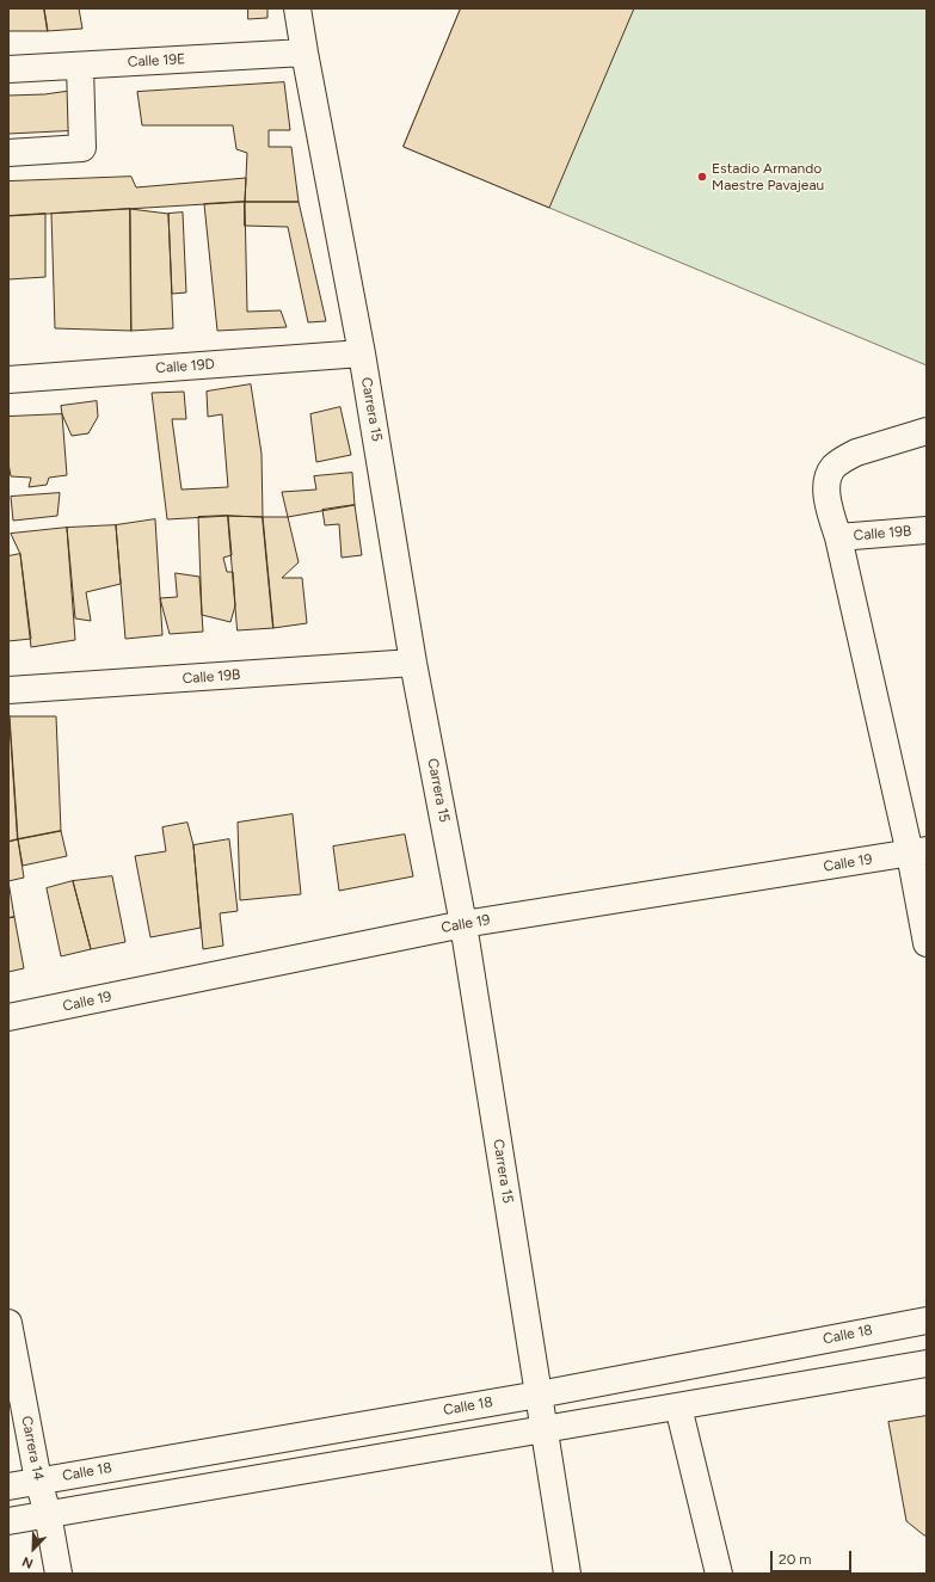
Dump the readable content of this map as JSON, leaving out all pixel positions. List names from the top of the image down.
{
  "streets": {
    "street": [
      "Calle 19E",
      "Calle 19D",
      "Carrera 15",
      "Calle 19B",
      "Calle 19",
      "Calle 18",
      "Carrera 14"
    ]
  },
  "crossings": [
    ["Calle 19E", "Carrera 15"],
    ["Calle 19D", "Carrera 15"],
    ["Carrera 15", "Calle 19B"],
    ["Carrera 15", "Calle 19"],
    ["Carrera 15", "Calle 18"],
    ["Calle 18", "Carrera 14"]
  ],
  "places": ["Estadio Armando Maestre Pavajeau"],
  "scale_bar": "20 m",
  "north": "bottom left"
}
